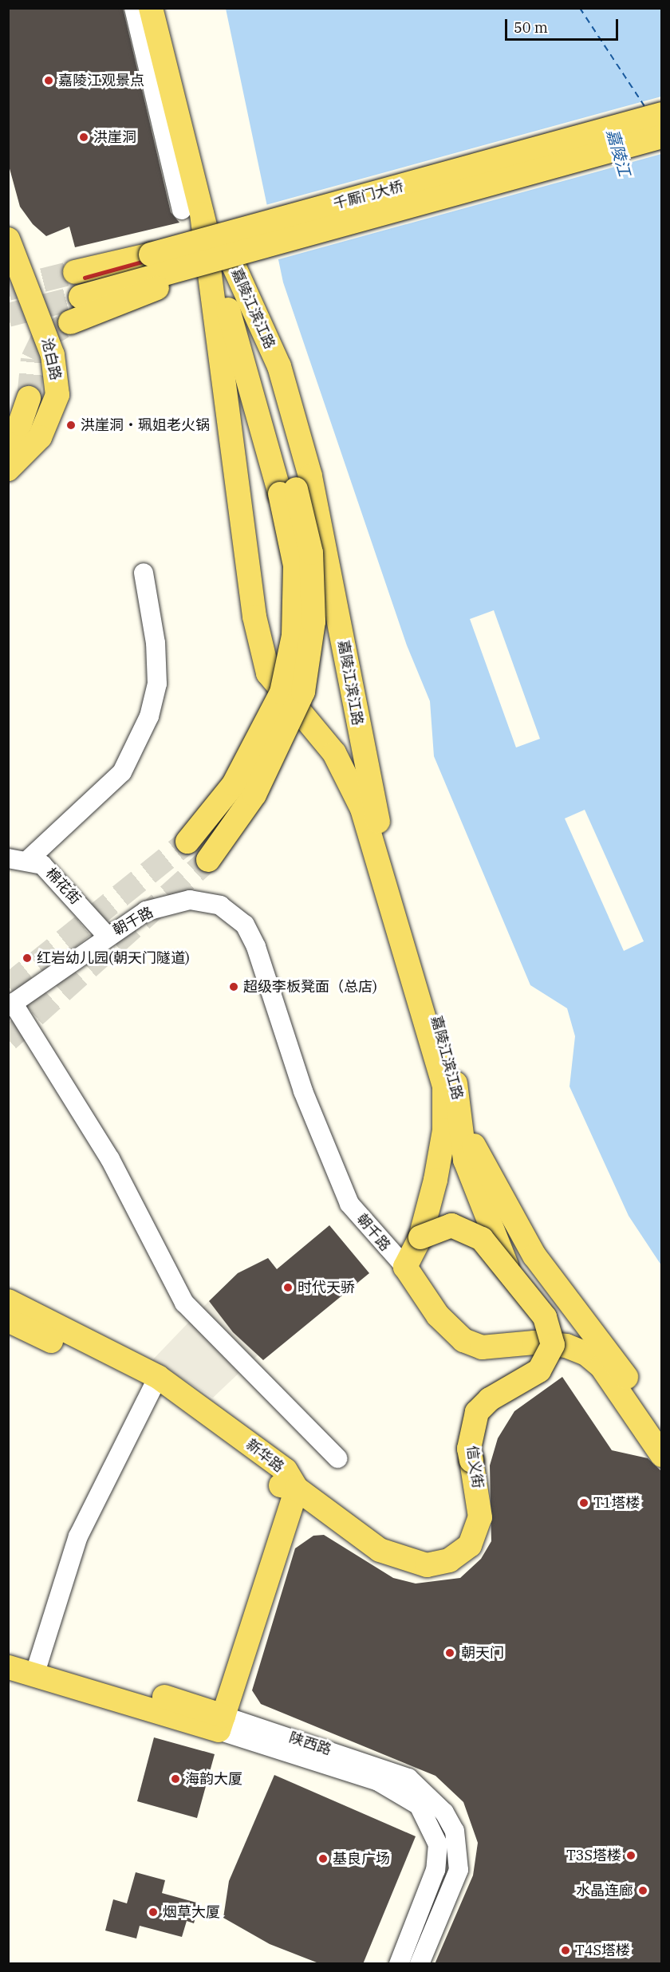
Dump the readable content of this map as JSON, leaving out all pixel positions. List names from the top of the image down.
{
  "streets": {
    "main road": [
      "千厮门大桥",
      "嘉陵江滨江路",
      "沧白路",
      "朝千路",
      "新华路",
      "信义街",
      "陕西路"
    ],
    "street": ["棉花街"]
  },
  "crossings": [
    ["千厮门大桥", "嘉陵江滨江路"],
    ["嘉陵江滨江路", "朝千路"],
    ["嘉陵江滨江路", "信义街"],
    ["棉花街", "朝千路"],
    ["朝千路", "信义街"],
    ["新华路", "信义街"]
  ],
  "water": ["嘉陵江"],
  "places": [
    "嘉陵江观景点",
    "洪崖洞",
    "洪崖洞‧珮姐老火锅",
    "红岩幼儿园(朝天门隧道)",
    "超级李板凳面（总店)",
    "时代天骄",
    "T1塔楼",
    "朝天门",
    "海韵大厦",
    "T3S塔楼",
    "基良广场",
    "水晶连廊",
    "烟草大厦",
    "T4S塔楼"
  ],
  "scale_bar": "50 m"
}
